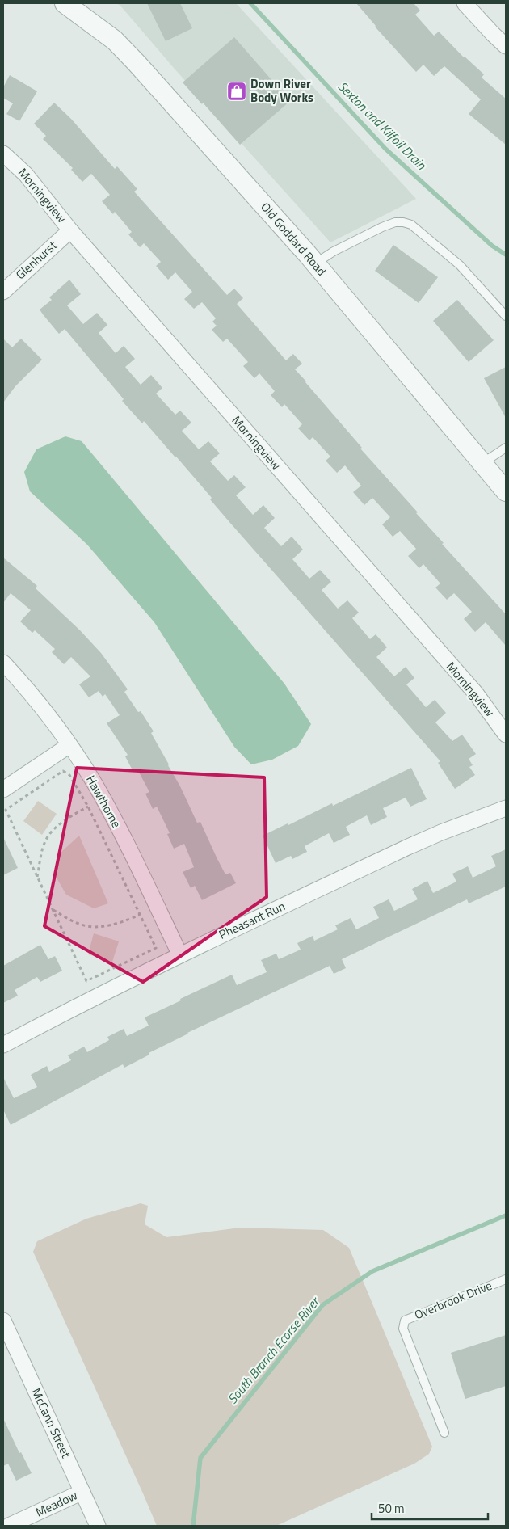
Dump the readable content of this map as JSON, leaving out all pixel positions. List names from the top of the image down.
{
  "streets": {
    "street": [
      "Morningview",
      "Old Goddard Road",
      "Glenhurst",
      "Hawthorne",
      "Pheasant Run",
      "McCann Street",
      "Meadow"
    ],
    "lane": ["Overbrook Drive"]
  },
  "crossings": [
    ["Morningview", "Glenhurst"],
    ["Hawthorne", "Pheasant Run"],
    ["McCann Street", "Meadow"]
  ],
  "water": ["Sexton and Kilfoil Drain", "South Branch Ecorse River"],
  "places": {
    "shop": ["Down River Body Works"]
  },
  "scale_bar": "50 m"
}
